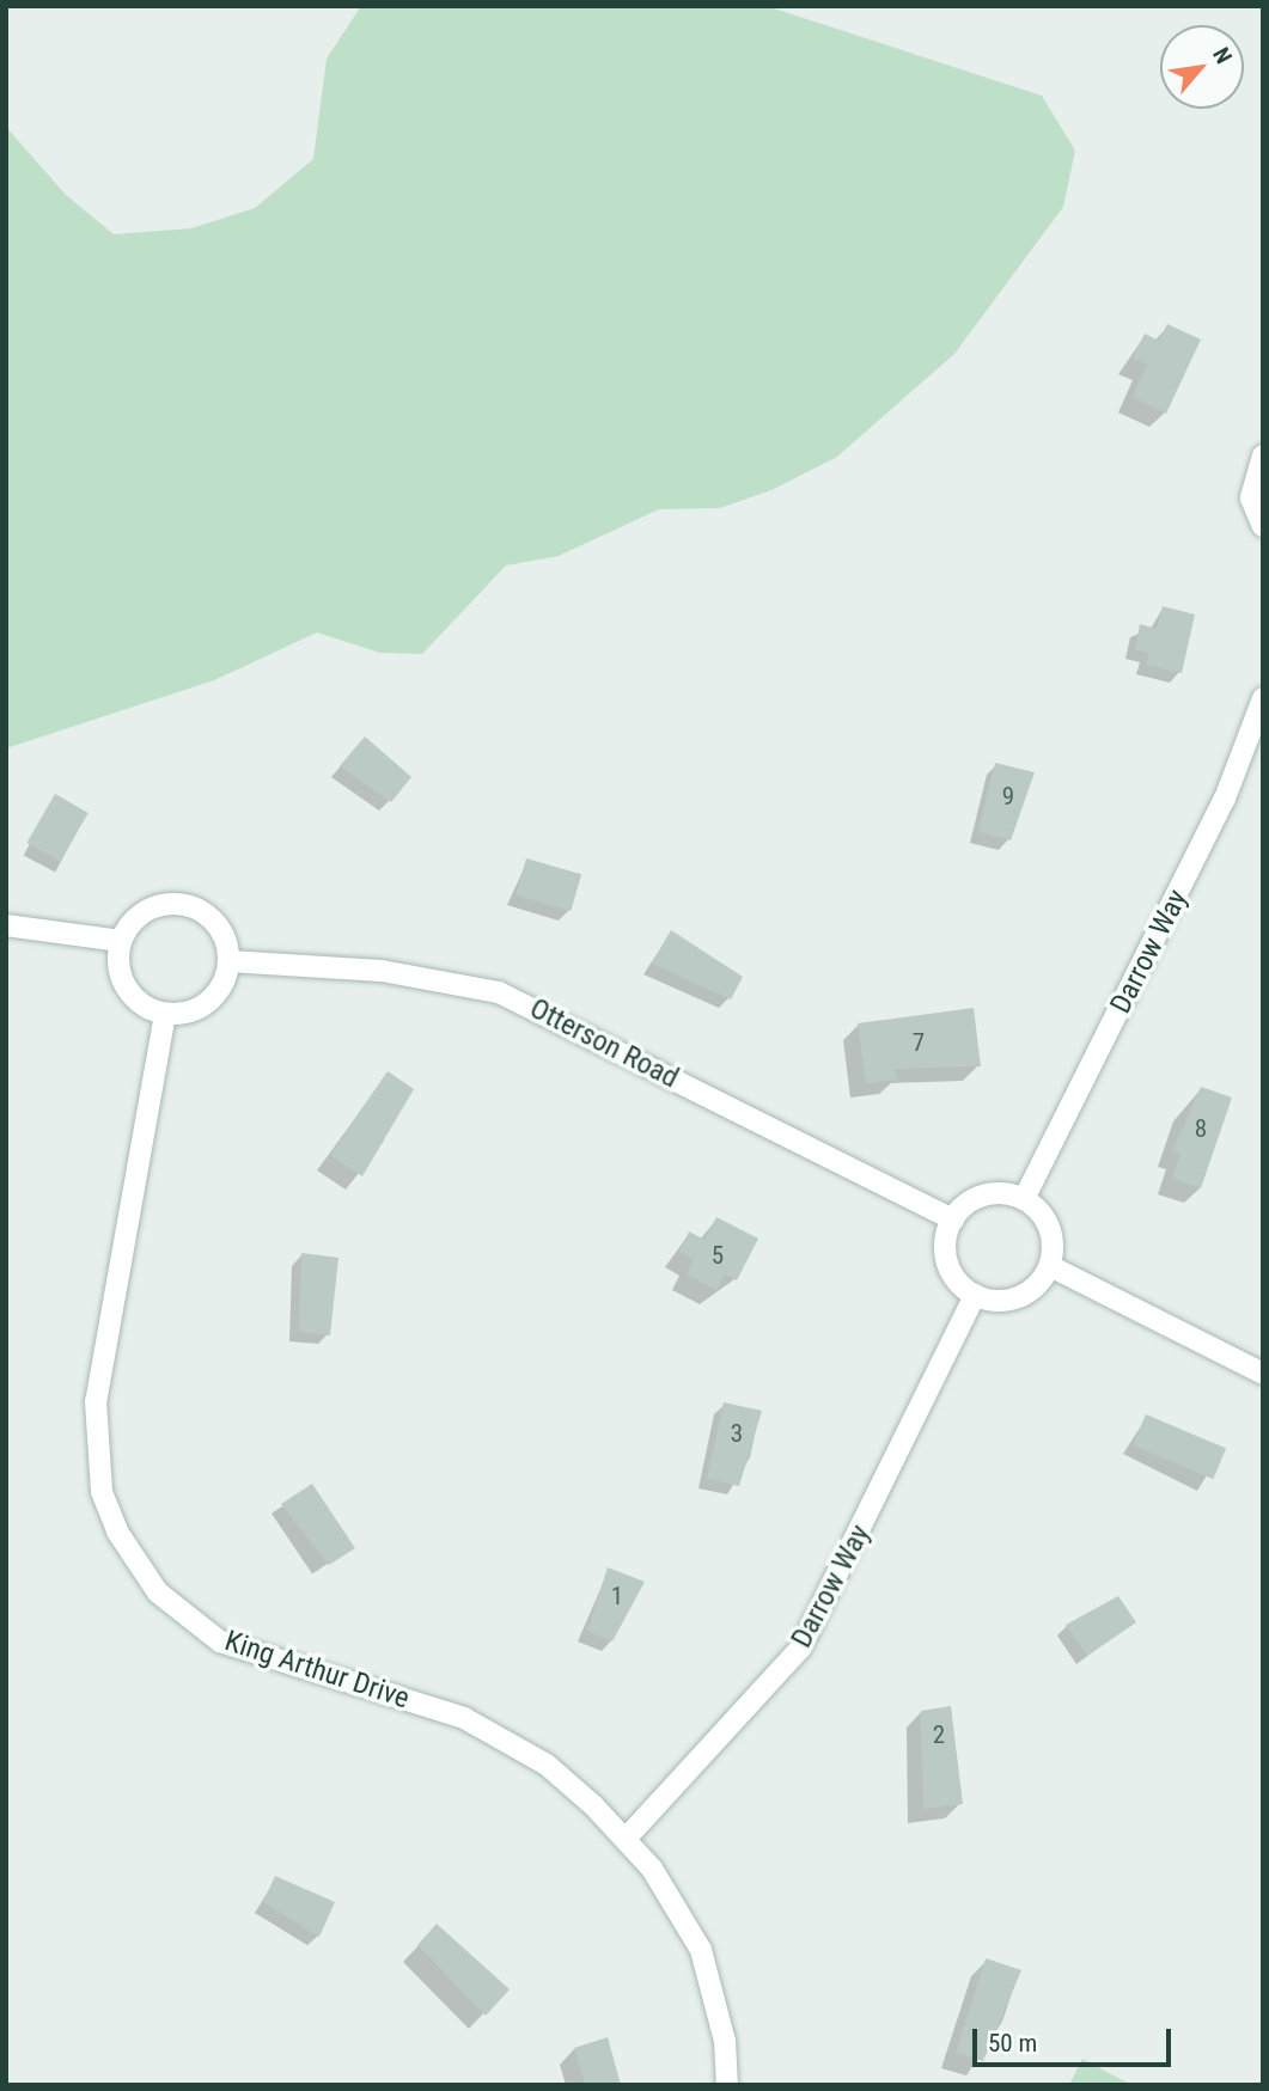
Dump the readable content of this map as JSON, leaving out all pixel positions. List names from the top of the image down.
{
  "streets": {
    "street": ["Darrow Way", "Otterson Road", "King Arthur Drive"]
  },
  "crossings": [
    ["Darrow Way", "Otterson Road"],
    ["Darrow Way", "King Arthur Drive"],
    ["Otterson Road", "King Arthur Drive"]
  ],
  "house_numbers": [
    "9",
    "7",
    "8",
    "5",
    "3",
    "1",
    "2"
  ],
  "scale_bar": "50 m",
  "north": "top right"
}
